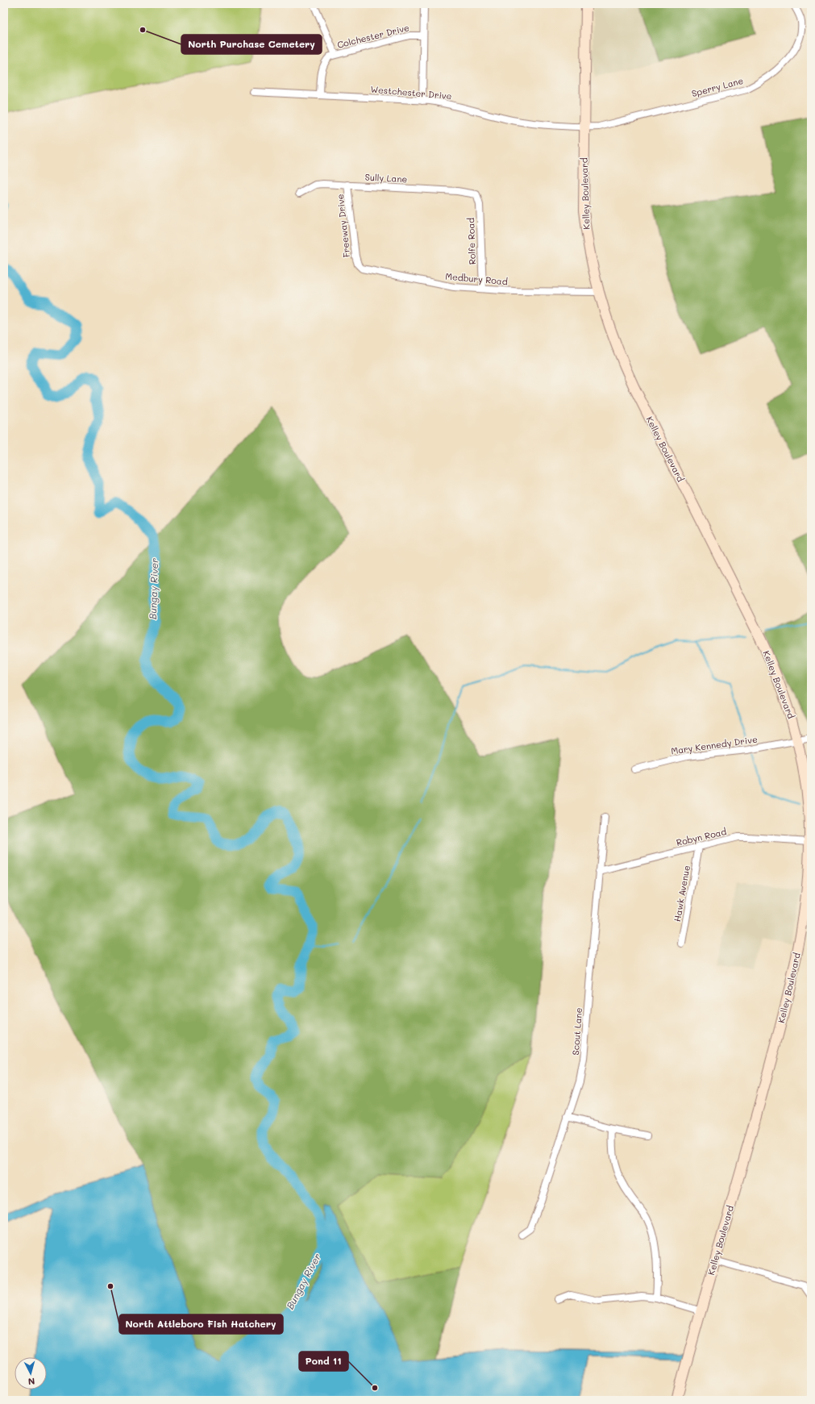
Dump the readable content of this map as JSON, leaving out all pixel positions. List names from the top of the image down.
{
  "streets": {
    "main road": ["Kelley Boulevard"],
    "street": [
      "Colchester Drive",
      "Sperry Lane",
      "Westchester Drive",
      "Sully Lane",
      "Freeway Drive",
      "Rolfe Road",
      "Medbury Road",
      "Mary Kennedy Drive",
      "Robyn Road",
      "Hawk Avenue",
      "Scout Lane"
    ]
  },
  "crossings": [
    ["Colchester Drive", "Westchester Drive"],
    ["Sperry Lane", "Westchester Drive"],
    ["Sperry Lane", "Kelley Boulevard"],
    ["Westchester Drive", "Kelley Boulevard"],
    ["Sully Lane", "Freeway Drive"],
    ["Sully Lane", "Rolfe Road"],
    ["Kelley Boulevard", "Medbury Road"],
    ["Kelley Boulevard", "Mary Kennedy Drive"],
    ["Kelley Boulevard", "Robyn Road"],
    ["Freeway Drive", "Medbury Road"],
    ["Rolfe Road", "Medbury Road"],
    ["Robyn Road", "Hawk Avenue"],
    ["Robyn Road", "Scout Lane"]
  ],
  "water": ["Bungay River"],
  "places": ["North Purchase Cemetery", "North Attleboro Fish Hatchery", "Pond 11"],
  "north": "bottom"
}
